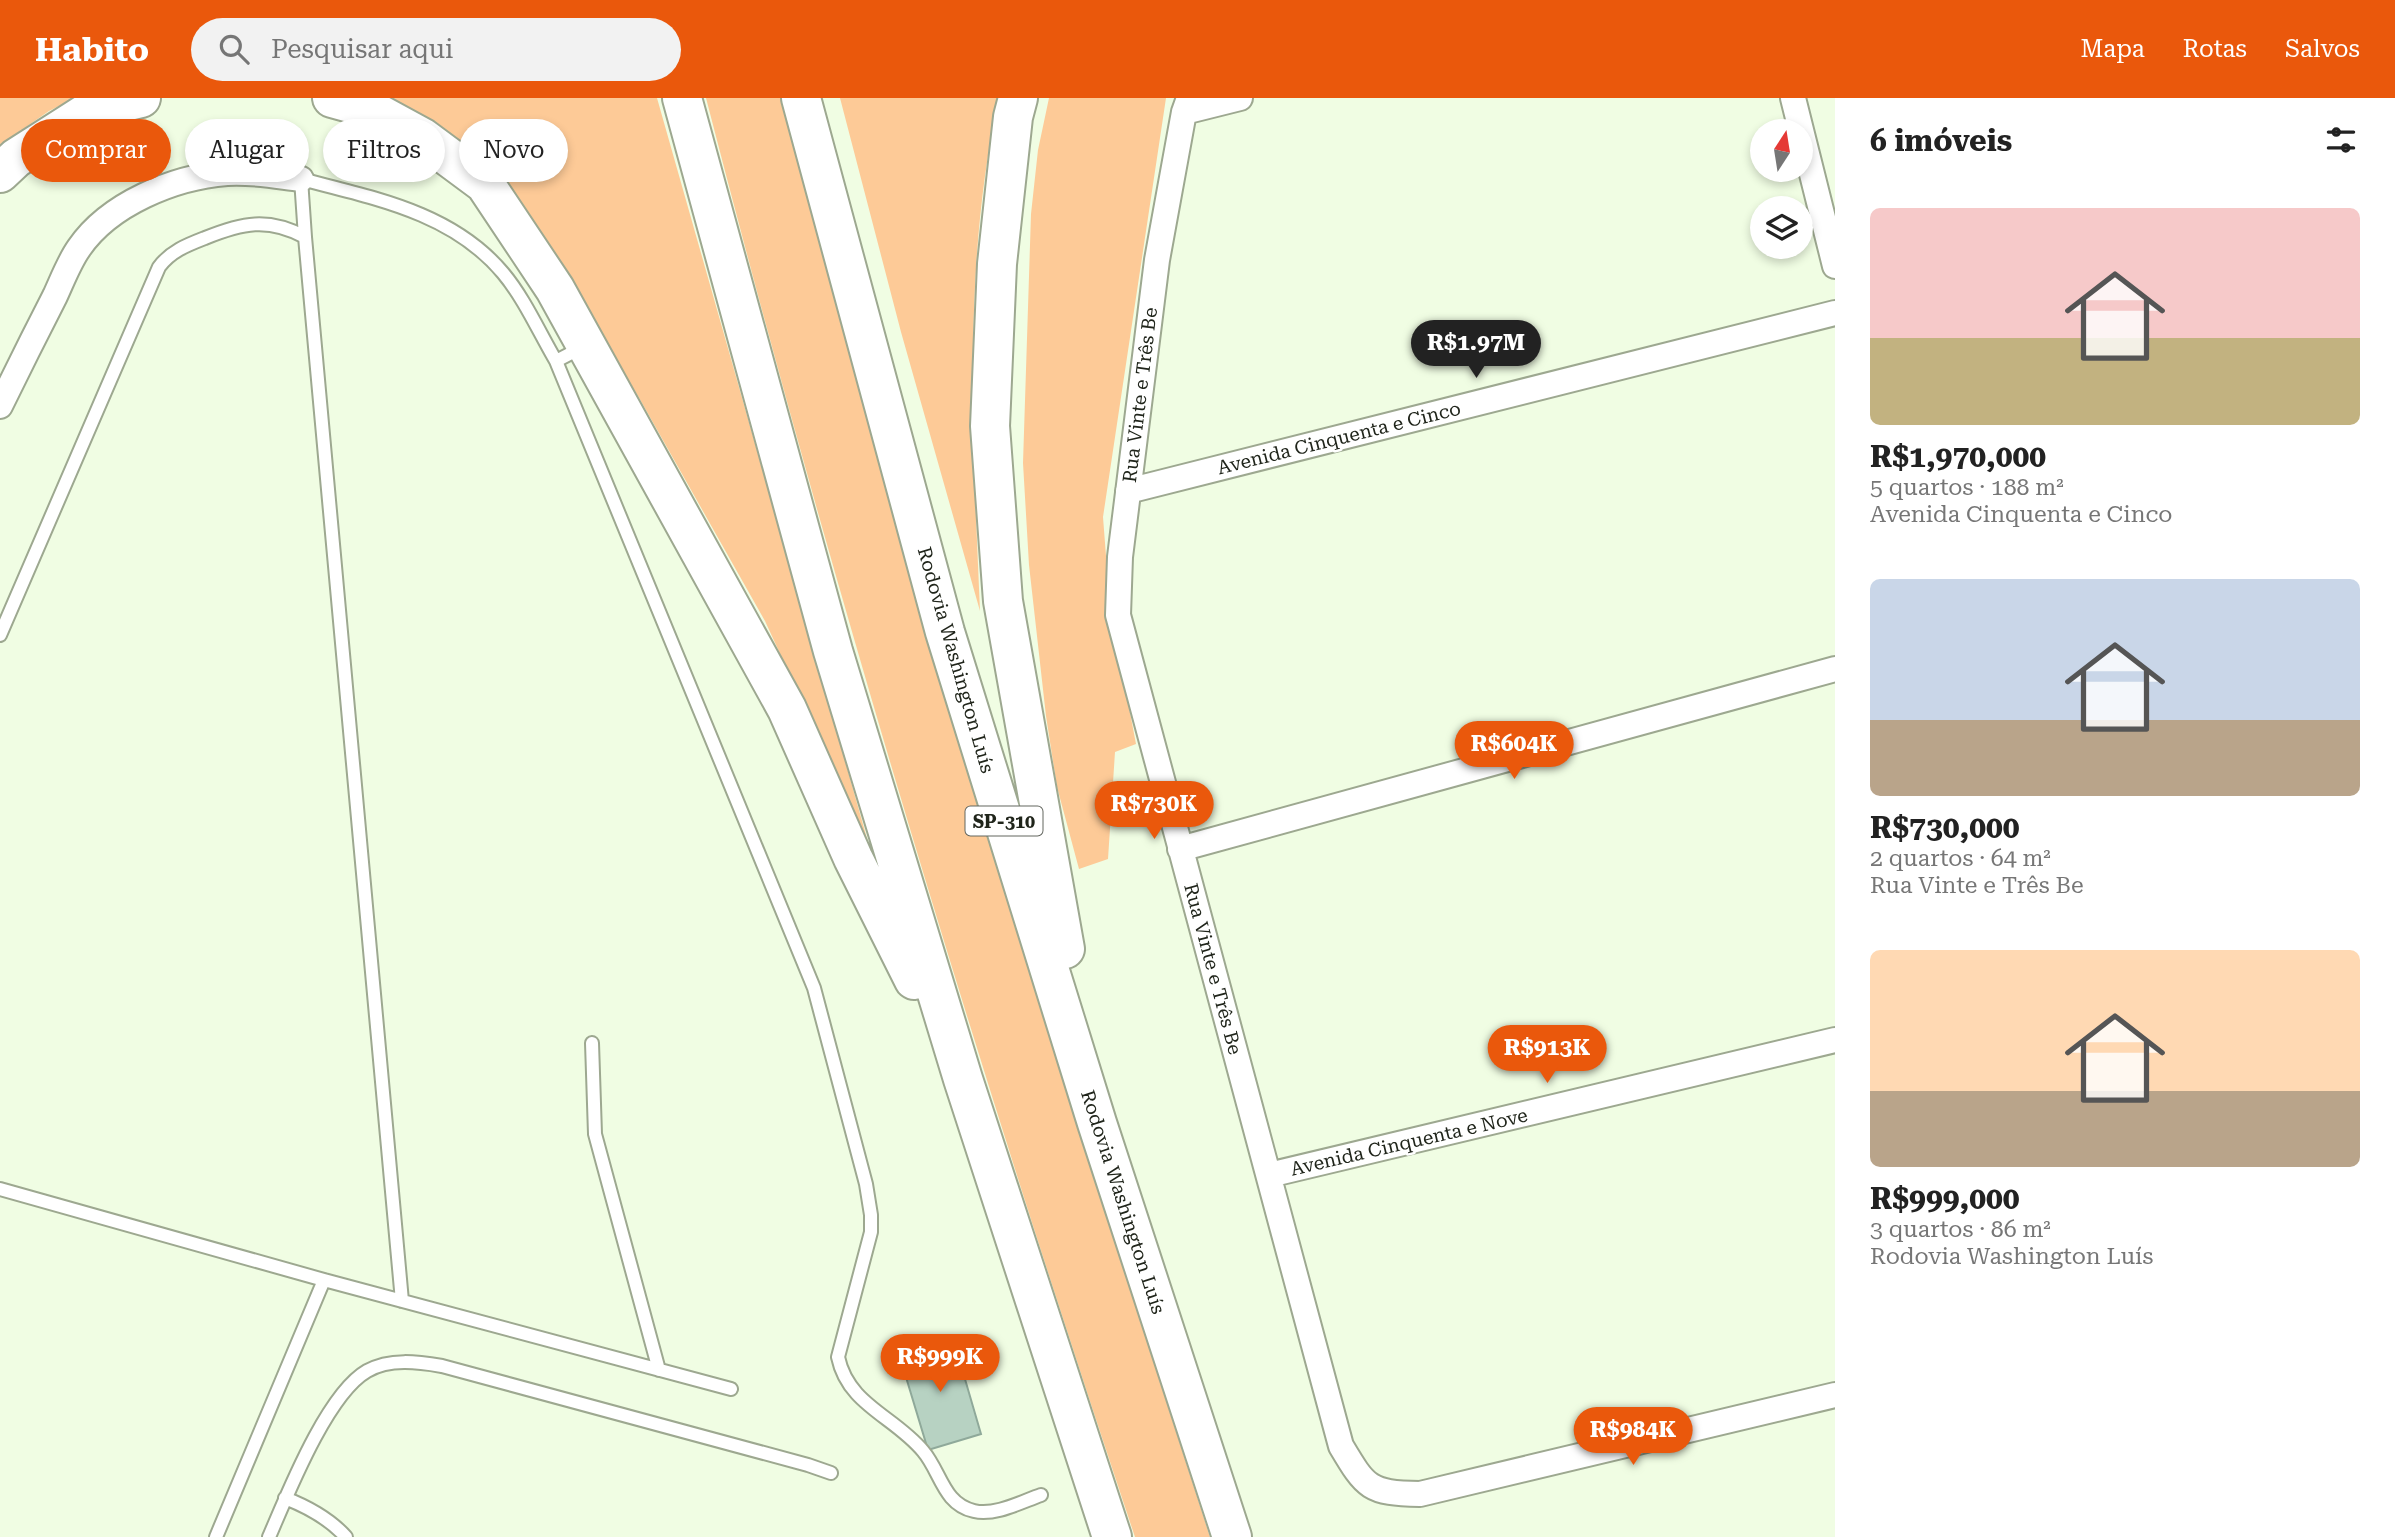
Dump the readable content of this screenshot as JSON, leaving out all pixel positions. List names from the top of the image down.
{
  "streets": {
    "highway": ["Rodovia Washington Luís", "SP-310"],
    "street": ["Rua Vinte e Três Be", "Avenida Cinquenta e Cinco", "Avenida Cinquenta e Nove"]
  },
  "crossings": [
    ["Rua Vinte e Três Be", "Avenida Cinquenta e Cinco"],
    ["Rua Vinte e Três Be", "Avenida Cinquenta e Nove"]
  ],
  "north": "top",
  "page": {
    "header": "Habito",
    "search": "Pesquisar aqui",
    "nav": ["Mapa", "Rotas", "Salvos"],
    "heading": "6 imóveis",
    "chip": [
      "Comprar",
      "Alugar",
      "Filtros",
      "Novo"
    ],
    "list": [
      {
        "name": "R$1,970,000",
        "note": "5 quartos · 188 m² · Avenida Cinquenta e Cinco"
      },
      {
        "name": "R$730,000",
        "note": "2 quartos · 64 m² · Rua Vinte e Três Be"
      },
      {
        "name": "R$999,000",
        "note": "3 quartos · 86 m² · Rodovia Washington Luís"
      }
    ],
    "price": [
      "R$1.97M",
      "R$604K",
      "R$730K",
      "R$913K",
      "R$999K",
      "R$984K"
    ]
  }
}
